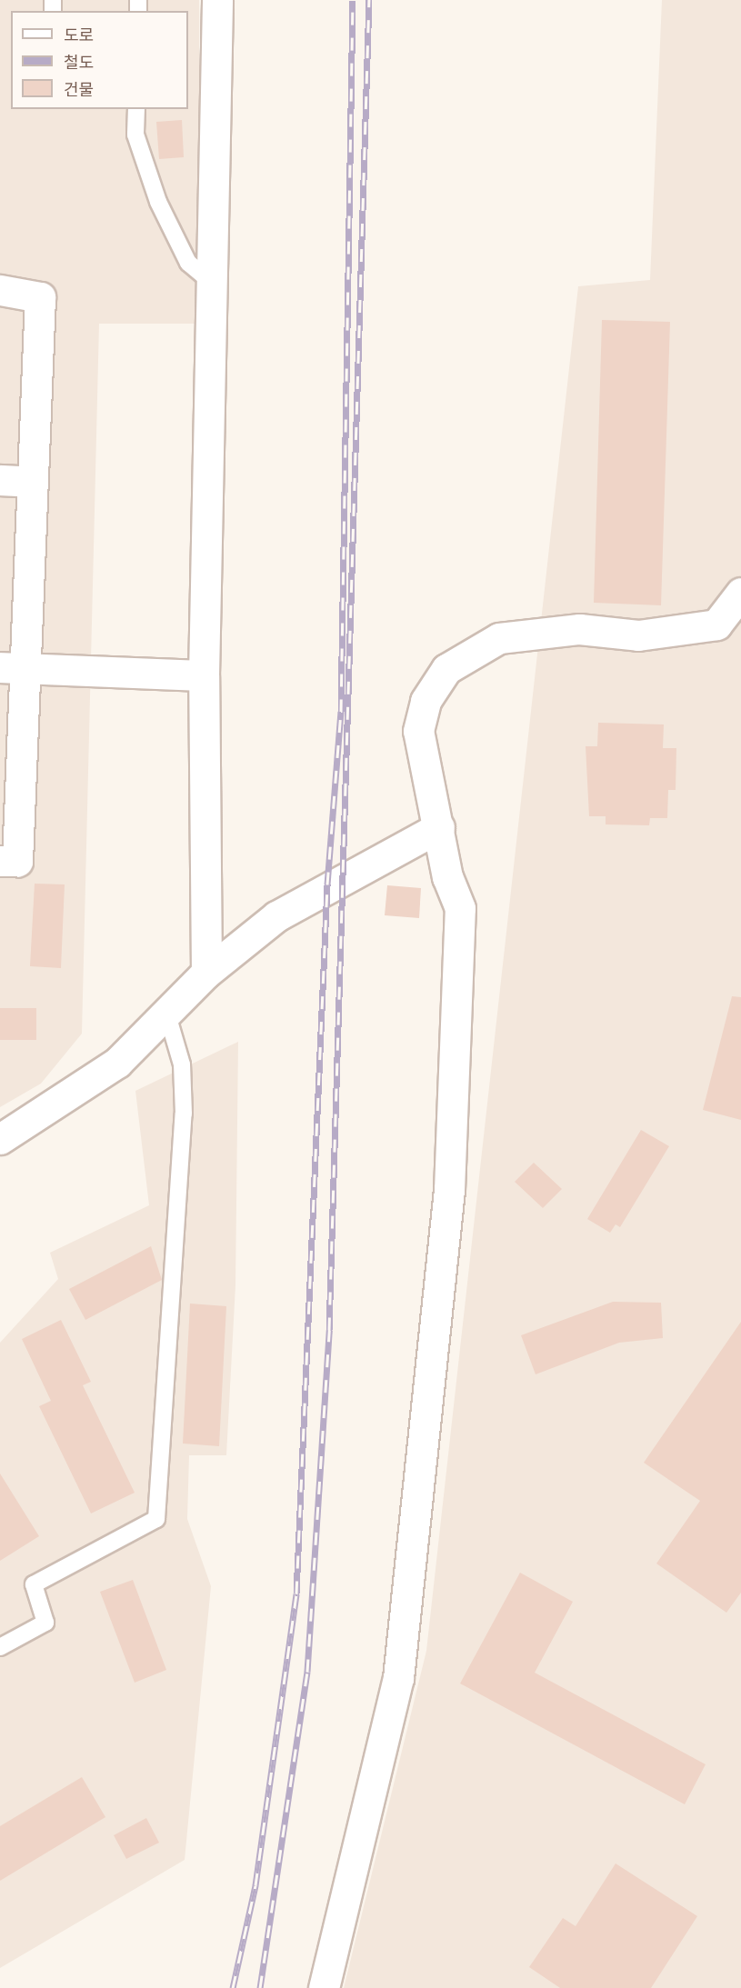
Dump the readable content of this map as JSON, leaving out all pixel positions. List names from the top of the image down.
{
  "legend": ["도로", "철도", "건물"]
}
